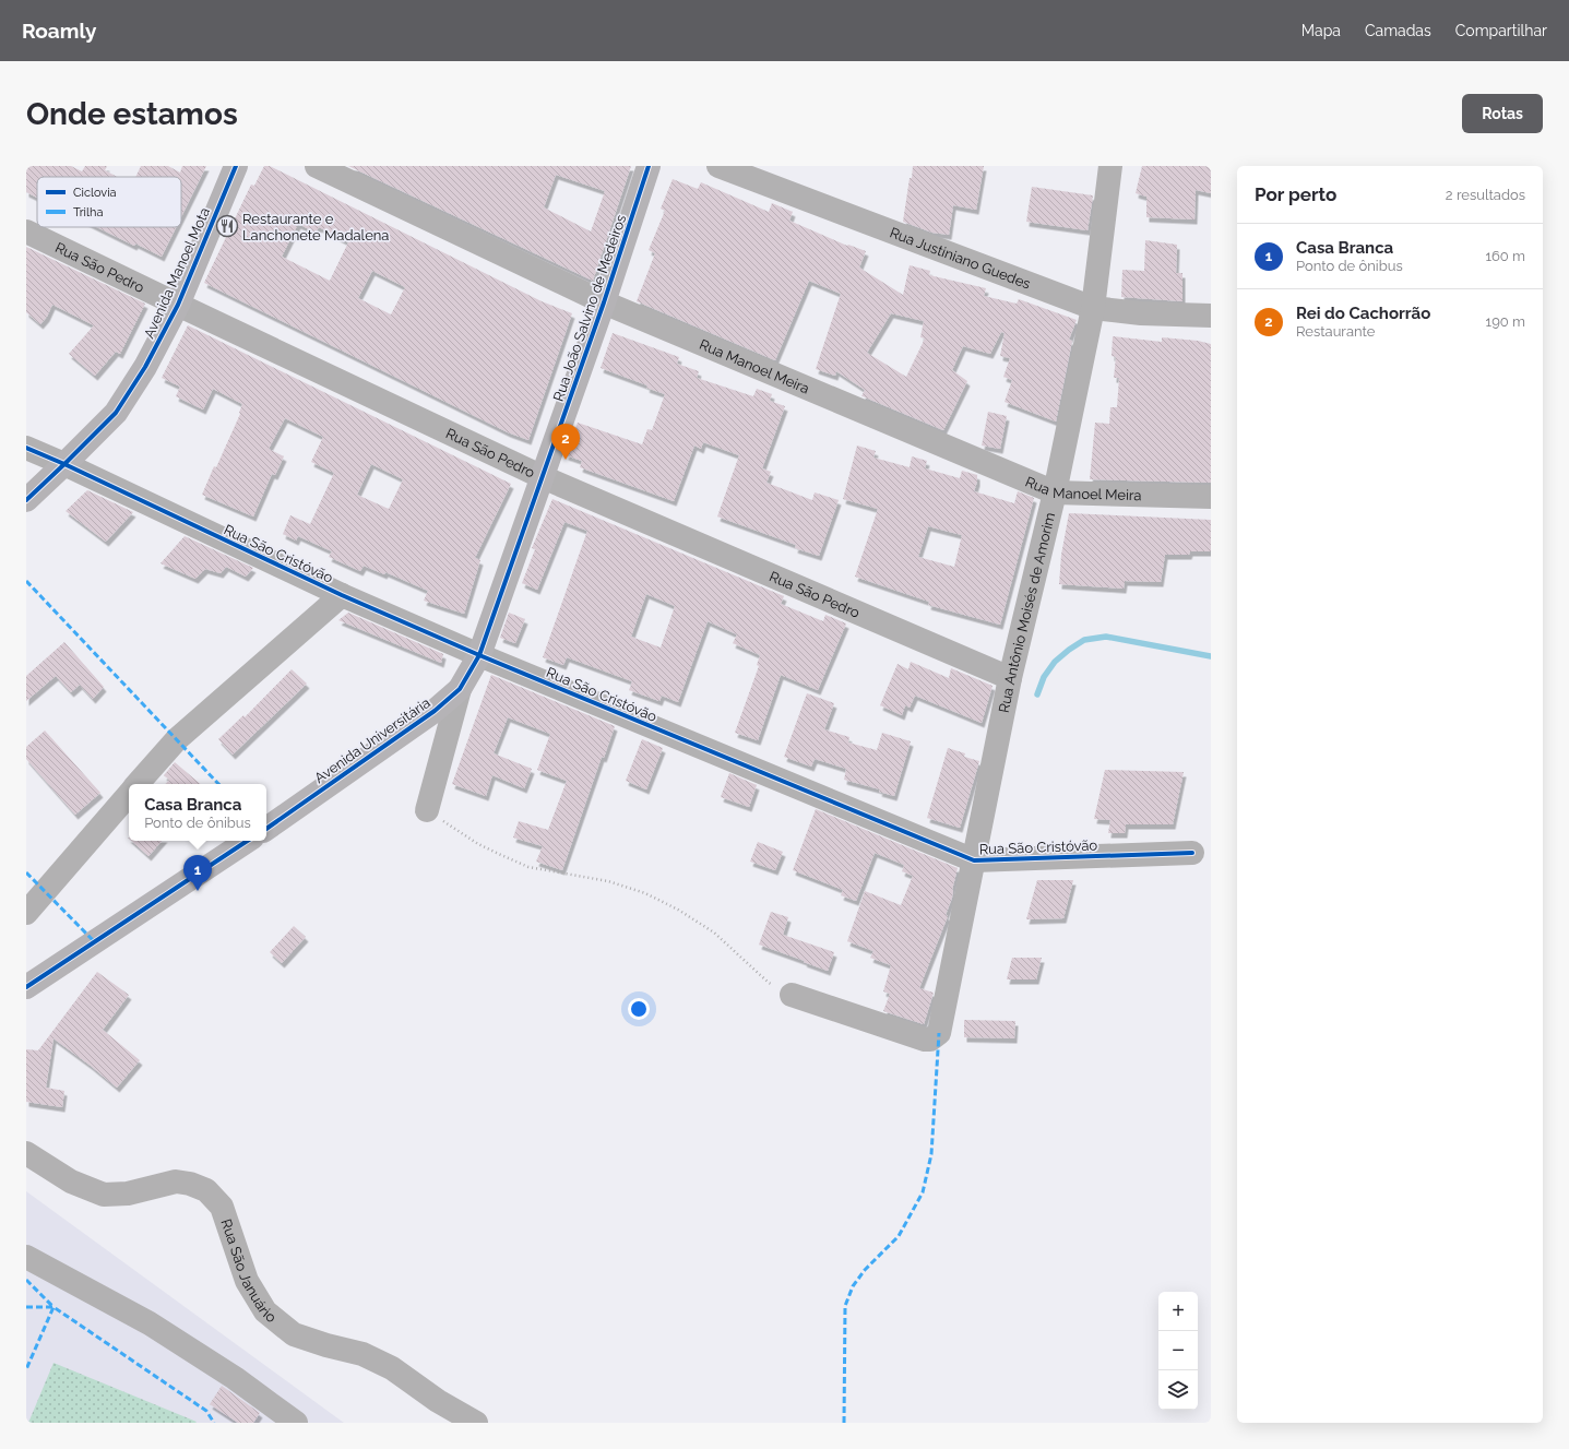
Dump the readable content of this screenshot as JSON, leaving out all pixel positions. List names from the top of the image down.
{
  "streets": {
    "main road": ["Avenida Manoel Mota", "Rua João Salvino de Medeiros", "Avenida Universitária"],
    "street": [
      "Rua Justiniano Guedes",
      "Rua São Pedro",
      "Rua Manoel Meira",
      "Rua São Cristóvão",
      "Rua Antônio Moisés de Amorim",
      "Rua São Januário"
    ]
  },
  "crossings": [
    ["Rua Justiniano Guedes", "Rua Antônio Moisés de Amorim"],
    ["Rua São Pedro", "Avenida Manoel Mota"],
    ["Rua São Pedro", "Rua João Salvino de Medeiros"],
    ["Rua São Pedro", "Rua Antônio Moisés de Amorim"],
    ["Avenida Manoel Mota", "Rua São Cristóvão"],
    ["Rua João Salvino de Medeiros", "Rua Manoel Meira"],
    ["Rua João Salvino de Medeiros", "Rua São Cristóvão"],
    ["Rua João Salvino de Medeiros", "Avenida Universitária"],
    ["Rua Manoel Meira", "Rua Antônio Moisés de Amorim"],
    ["Rua São Cristóvão", "Rua Antônio Moisés de Amorim"],
    ["Rua São Cristóvão", "Avenida Universitária"]
  ],
  "places": {
    "restaurant": ["Restaurante e Lanchonete Madalena"]
  },
  "legend": ["Ciclovia", "Trilha"],
  "page": {
    "header": "Roamly",
    "nav": ["Mapa", "Camadas", "Compartilhar"],
    "buttons": "Rotas",
    "title": "Onde estamos",
    "heading": ["Por perto", "2 resultados"],
    "list": [
      {
        "mark": "1",
        "name": "Casa Branca",
        "note": "Ponto de ônibus",
        "value": "160 m"
      },
      {
        "mark": "2",
        "name": "Rei do Cachorrão",
        "note": "Restaurante",
        "value": "190 m"
      }
    ],
    "pins": ["2", "1"],
    "popup": ["Casa Branca", "Ponto de ônibus"],
    "map_buttons": ["+", "−"]
  }
}
